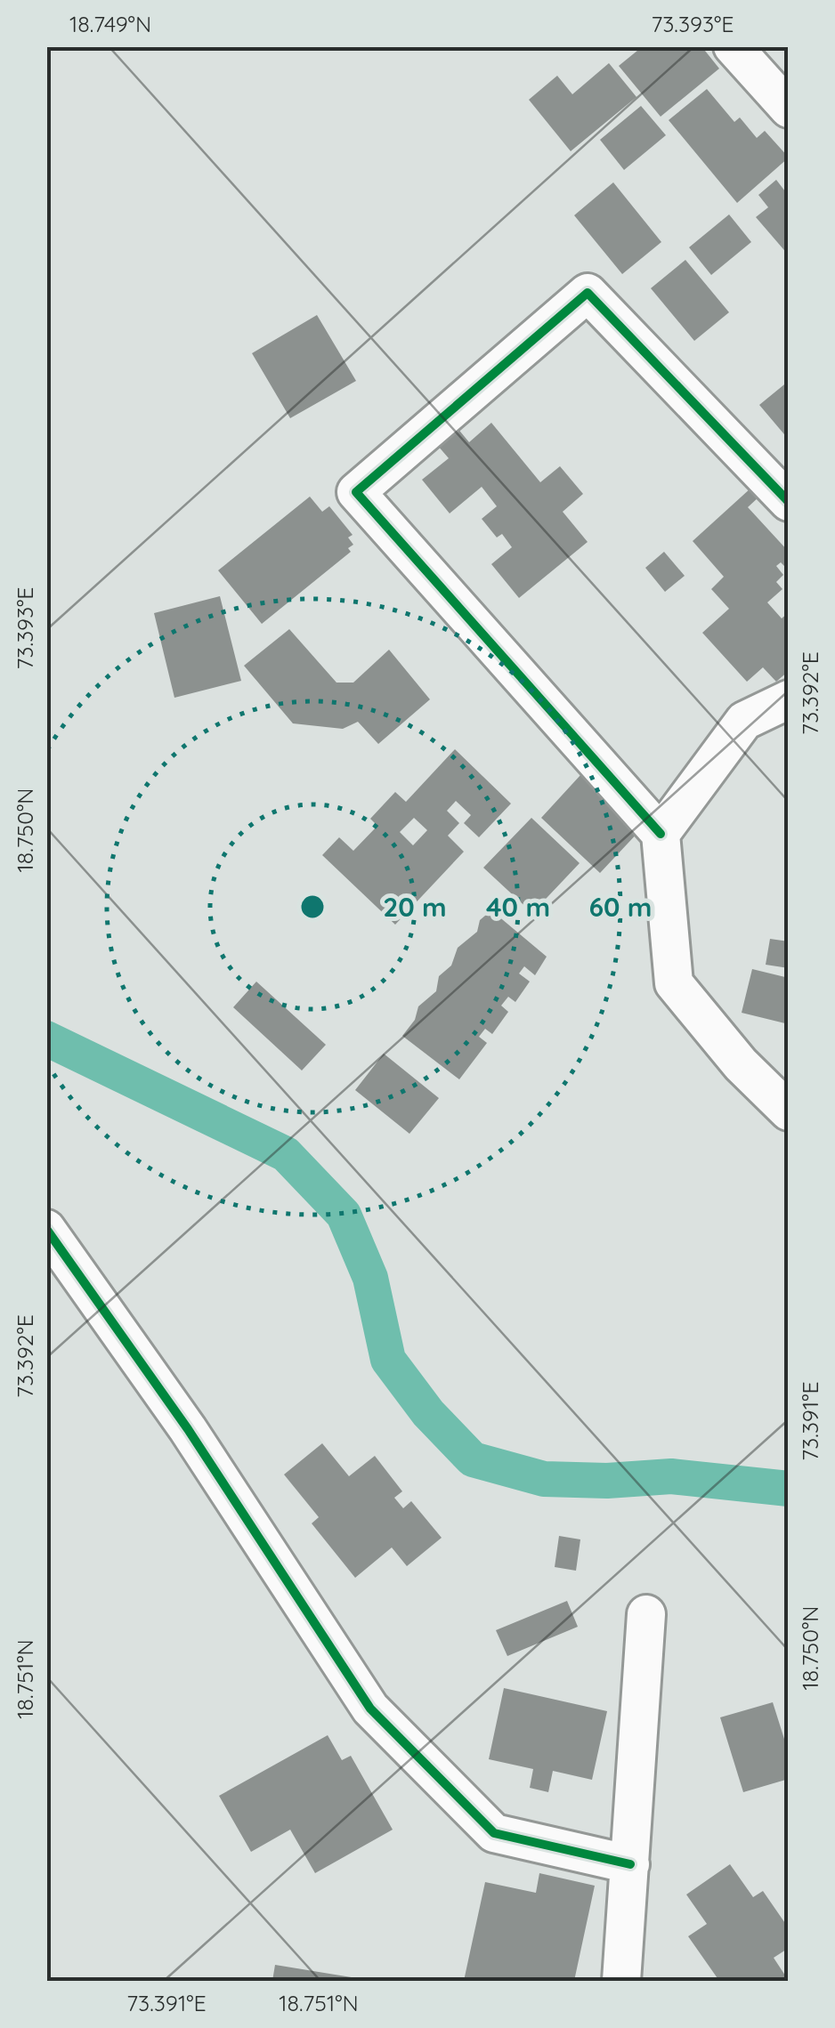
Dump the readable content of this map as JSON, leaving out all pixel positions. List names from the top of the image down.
{
  "coordinates": [
    "18.749°N",
    "73.393°E",
    "73.392°E",
    "18.750°N",
    "73.391°E",
    "18.751°N"
  ],
  "rings": ["20 m", "40 m", "60 m"]
}
